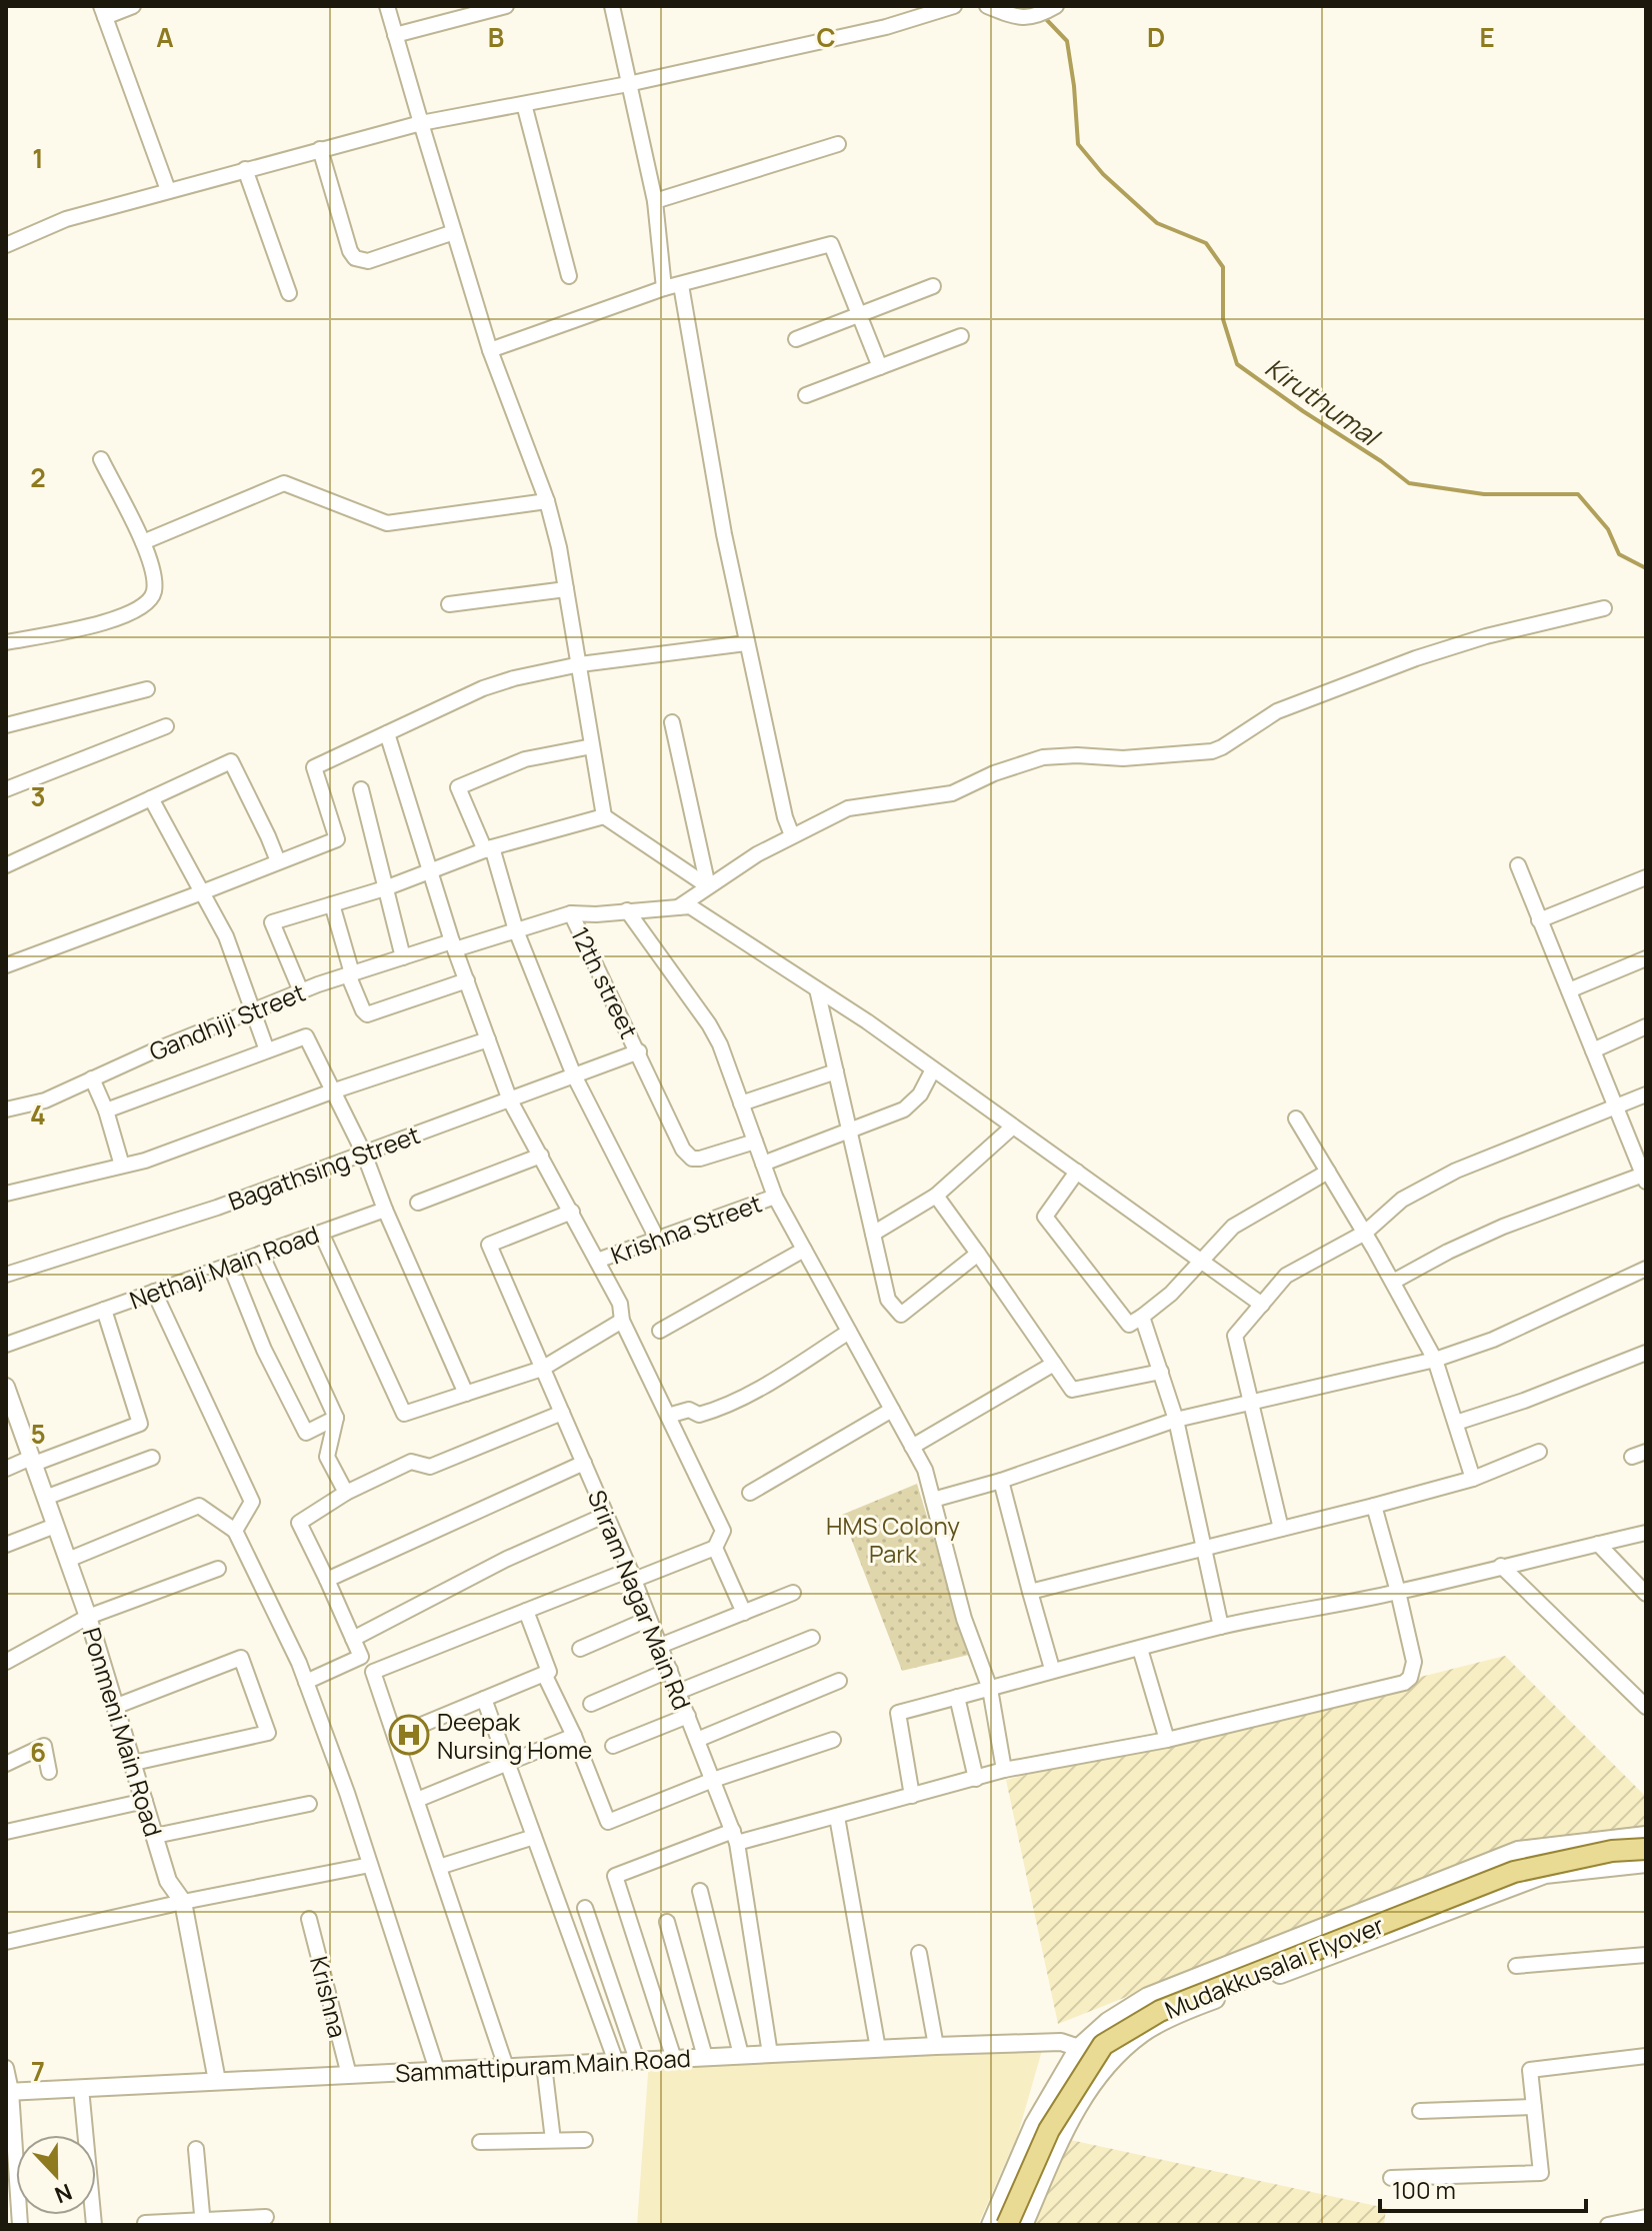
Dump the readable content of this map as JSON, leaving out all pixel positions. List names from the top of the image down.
{
  "streets": {
    "main road": ["Mudakkusalai Flyover"],
    "street": [
      "12th street",
      "Gandhiji Street",
      "Bagathsing Street",
      "Krishna Street",
      "Nethaji Main Road",
      "Sriram Nagar Main Rd",
      "Ponmeni Main Road",
      "Krishna",
      "Sammattipuram Main Road"
    ]
  },
  "crossings": [
    ["12th street", "Gandhiji Street"],
    ["12th street", "Bagathsing Street"],
    ["Sriram Nagar Main Rd", "Sammattipuram Main Road"],
    ["Ponmeni Main Road", "Sammattipuram Main Road"],
    ["Krishna", "Sammattipuram Main Road"]
  ],
  "water": ["Kiruthumal"],
  "parks": ["HMS Colony Park"],
  "places": {
    "hospital": ["Deepak Nursing Home"]
  },
  "scale_bar": "100 m",
  "north": "bottom",
  "grid": {
    "columns": [
      "A",
      "B",
      "C",
      "D",
      "E"
    ],
    "rows": [
      "1",
      "2",
      "3",
      "4",
      "5",
      "6",
      "7"
    ]
  }
}
